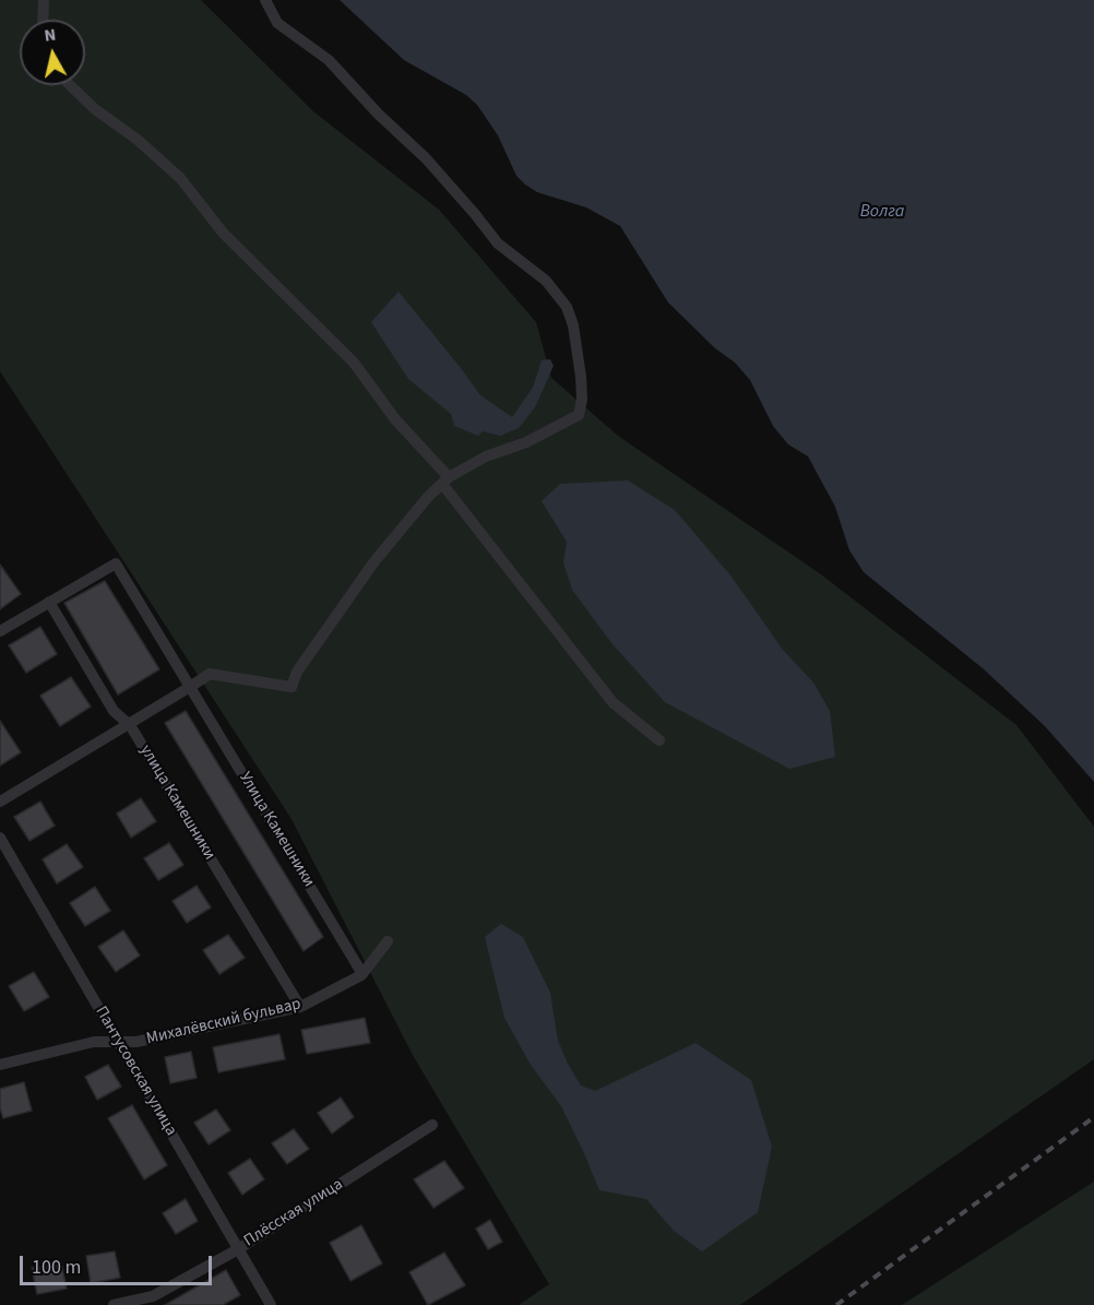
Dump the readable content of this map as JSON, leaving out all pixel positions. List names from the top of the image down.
{
  "streets": {
    "street": [
      "улица Камешники",
      "Улица Камешники",
      "Михалёвский бульвар",
      "Пантусовская улица",
      "Плёсская улица"
    ]
  },
  "crossings": [
    ["улица Камешники", "Улица Камешники"],
    ["улица Камешники", "Михалёвский бульвар"],
    ["Улица Камешники", "Михалёвский бульвар"],
    ["Михалёвский бульвар", "Пантусовская улица"],
    ["Пантусовская улица", "Плёсская улица"]
  ],
  "water": ["Волга"],
  "scale_bar": "100 m",
  "north": "top"
}
